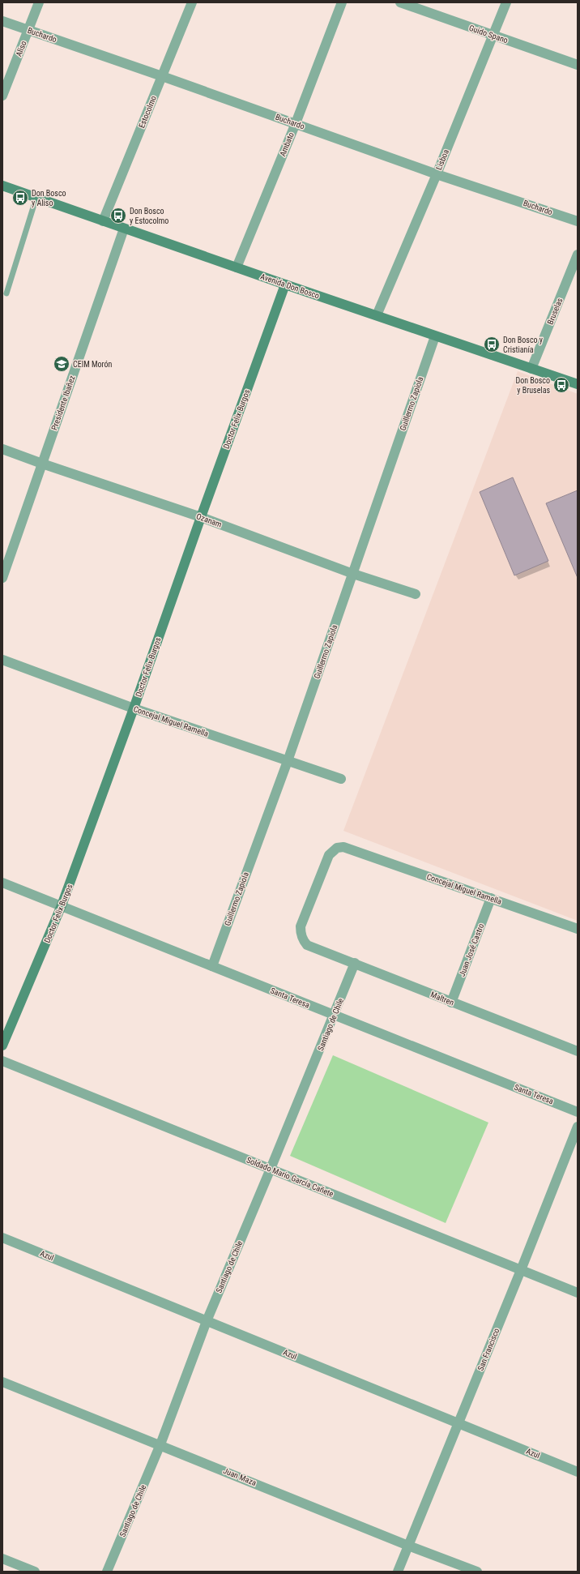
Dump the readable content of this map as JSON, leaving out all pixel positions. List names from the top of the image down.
{
  "streets": {
    "street": [
      "Guido Spano",
      "Buchardo",
      "Aliso",
      "Estocolmo",
      "Ambato",
      "Lisboa",
      "Avenida Don Bosco",
      "Bruselas",
      "Presidente Ibañez",
      "Guillermo Zapiola",
      "Doctor Felix Burgos",
      "Ozanam",
      "Concejal Miguel Ramella",
      "Juan José Castro",
      "Santa Teresa",
      "Maltren",
      "Santiago de Chile",
      "Soldado Mario García Cañete",
      "Azul",
      "San Francisco",
      "Juan Maza"
    ]
  },
  "crossings": [
    ["Guido Spano", "Lisboa"],
    ["Buchardo", "Aliso"],
    ["Buchardo", "Estocolmo"],
    ["Buchardo", "Ambato"],
    ["Buchardo", "Lisboa"],
    ["Estocolmo", "Avenida Don Bosco"],
    ["Ambato", "Avenida Don Bosco"],
    ["Lisboa", "Avenida Don Bosco"],
    ["Avenida Don Bosco", "Bruselas"],
    ["Avenida Don Bosco", "Presidente Ibañez"],
    ["Avenida Don Bosco", "Guillermo Zapiola"],
    ["Avenida Don Bosco", "Doctor Felix Burgos"],
    ["Presidente Ibañez", "Ozanam"],
    ["Guillermo Zapiola", "Ozanam"],
    ["Guillermo Zapiola", "Concejal Miguel Ramella"],
    ["Guillermo Zapiola", "Santa Teresa"],
    ["Doctor Felix Burgos", "Ozanam"],
    ["Doctor Felix Burgos", "Concejal Miguel Ramella"],
    ["Doctor Felix Burgos", "Santa Teresa"],
    ["Concejal Miguel Ramella", "Juan José Castro"],
    ["Concejal Miguel Ramella", "Maltren"],
    ["Juan José Castro", "Maltren"],
    ["Santa Teresa", "Santiago de Chile"],
    ["Maltren", "Santiago de Chile"],
    ["Santiago de Chile", "Soldado Mario García Cañete"],
    ["Santiago de Chile", "Azul"],
    ["Santiago de Chile", "Juan Maza"],
    ["Soldado Mario García Cañete", "San Francisco"],
    ["Azul", "San Francisco"],
    ["San Francisco", "Juan Maza"]
  ],
  "places": {
    "bus stop": [
      "Don Bosco y Aliso",
      "Don Bosco y Estocolmo",
      "Don Bosco y Cristianía",
      "Don Bosco y Bruselas"
    ],
    "school or university": ["CEIM Morón"]
  }
}
